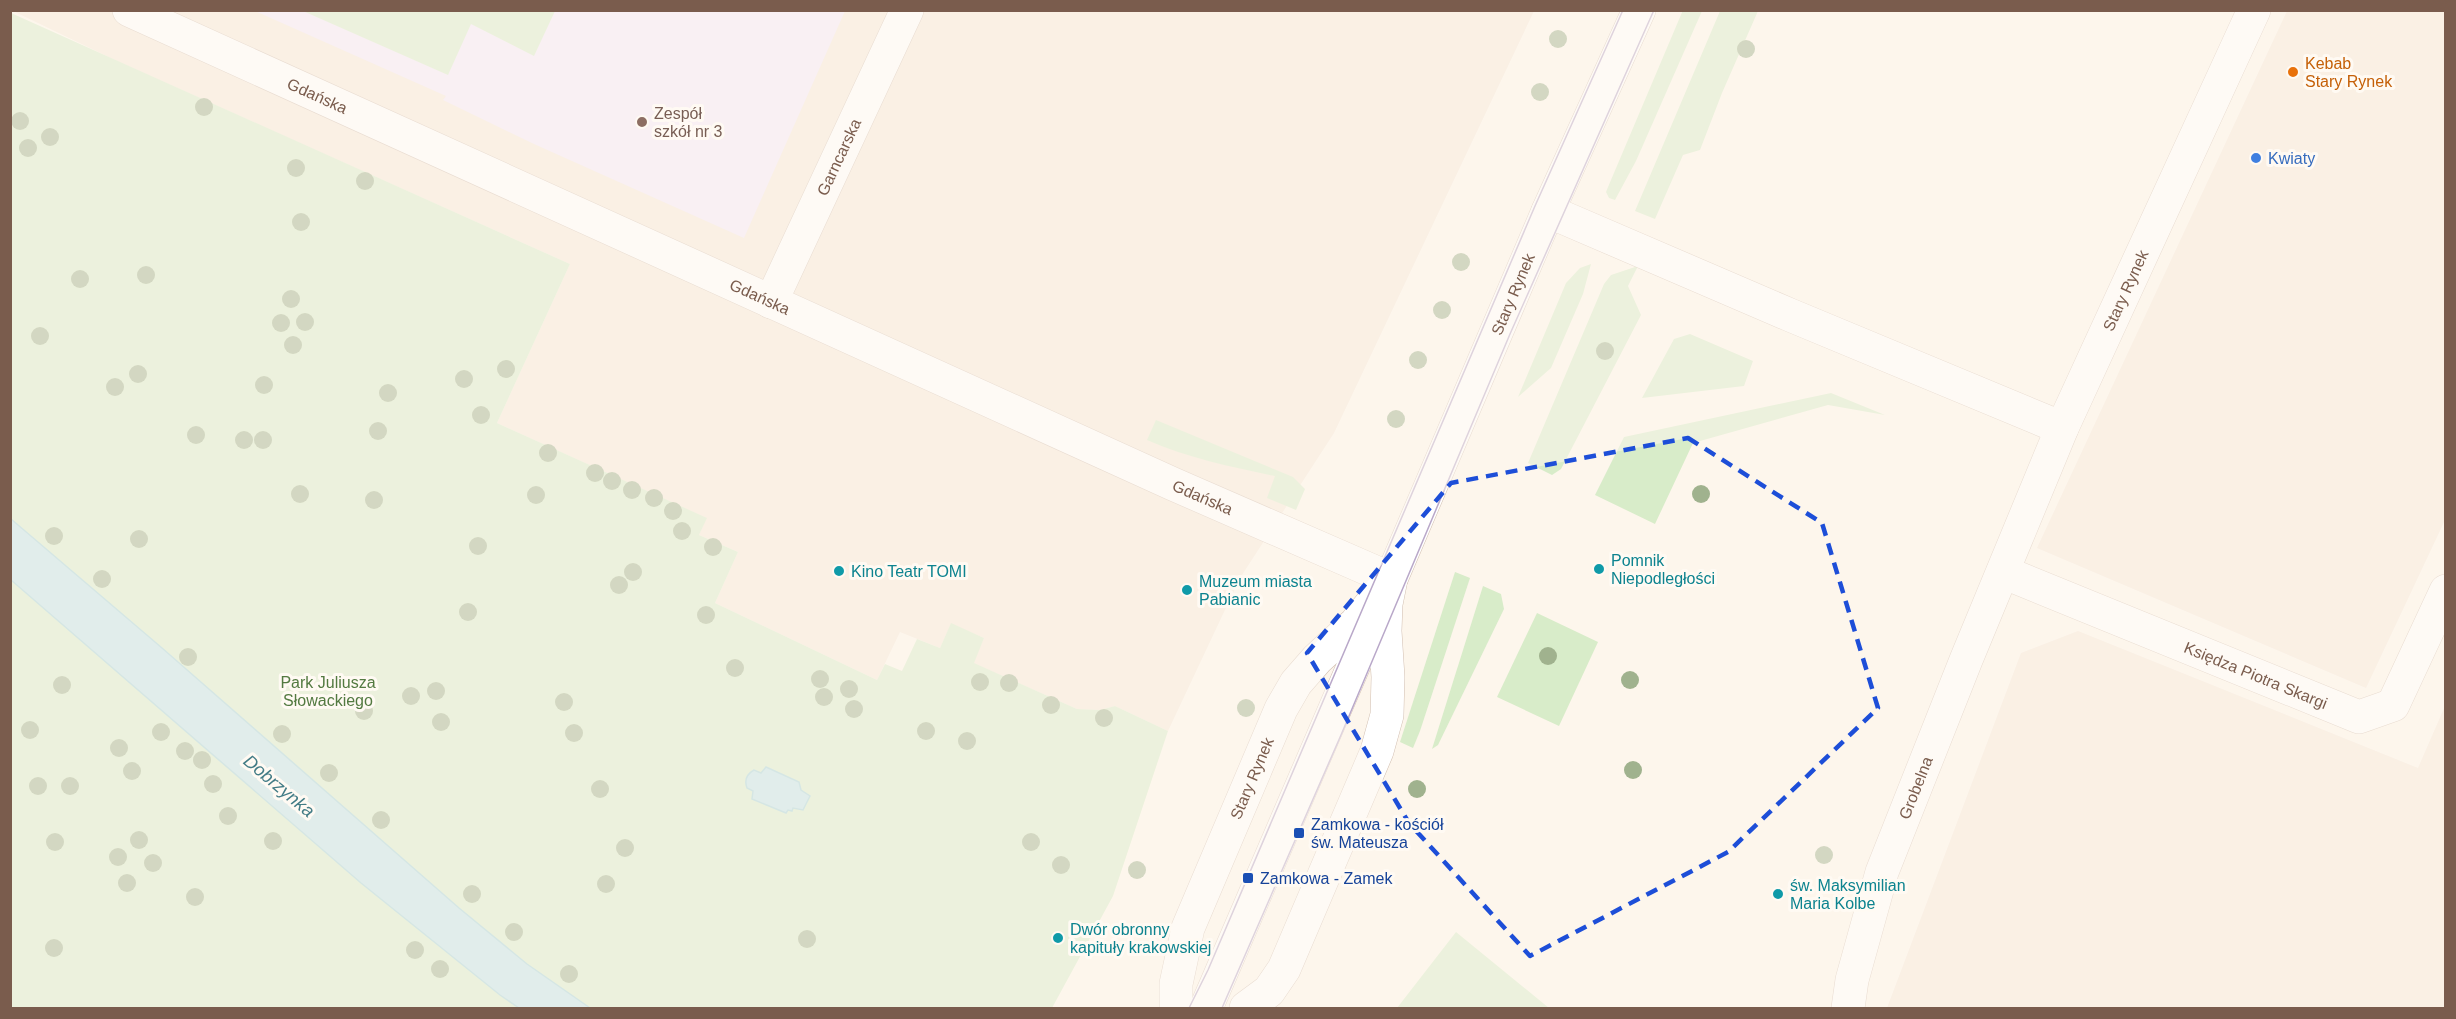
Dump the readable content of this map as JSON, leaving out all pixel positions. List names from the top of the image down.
{
  "streets": {
    "street": [
      "Gdańska",
      "Garncarska",
      "Stary Rynek",
      "Księdza Piotra Skargi",
      "Grobelna"
    ]
  },
  "crossings": [
    ["Gdańska", "Garncarska"],
    ["Gdańska", "Stary Rynek"],
    ["Stary Rynek", "Księdza Piotra Skargi"],
    ["Stary Rynek", "Grobelna"],
    ["Księdza Piotra Skargi", "Grobelna"]
  ],
  "water": ["Dobrzynka"],
  "parks": ["Park Juliusza Słowackiego"],
  "places": {
    "other": [
      "Kebab Stary Rynek",
      "Zespół szkół nr 3",
      "Kwiaty",
      "Pomnik Niepodległości",
      "Kino Teatr TOMI",
      "Muzeum miasta Pabianic",
      "św. Maksymilian Maria Kolbe",
      "Dwór obronny kapituły krakowskiej"
    ],
    "transit": ["Zamkowa - kościół św. Mateusza", "Zamkowa - Zamek"]
  }
}
